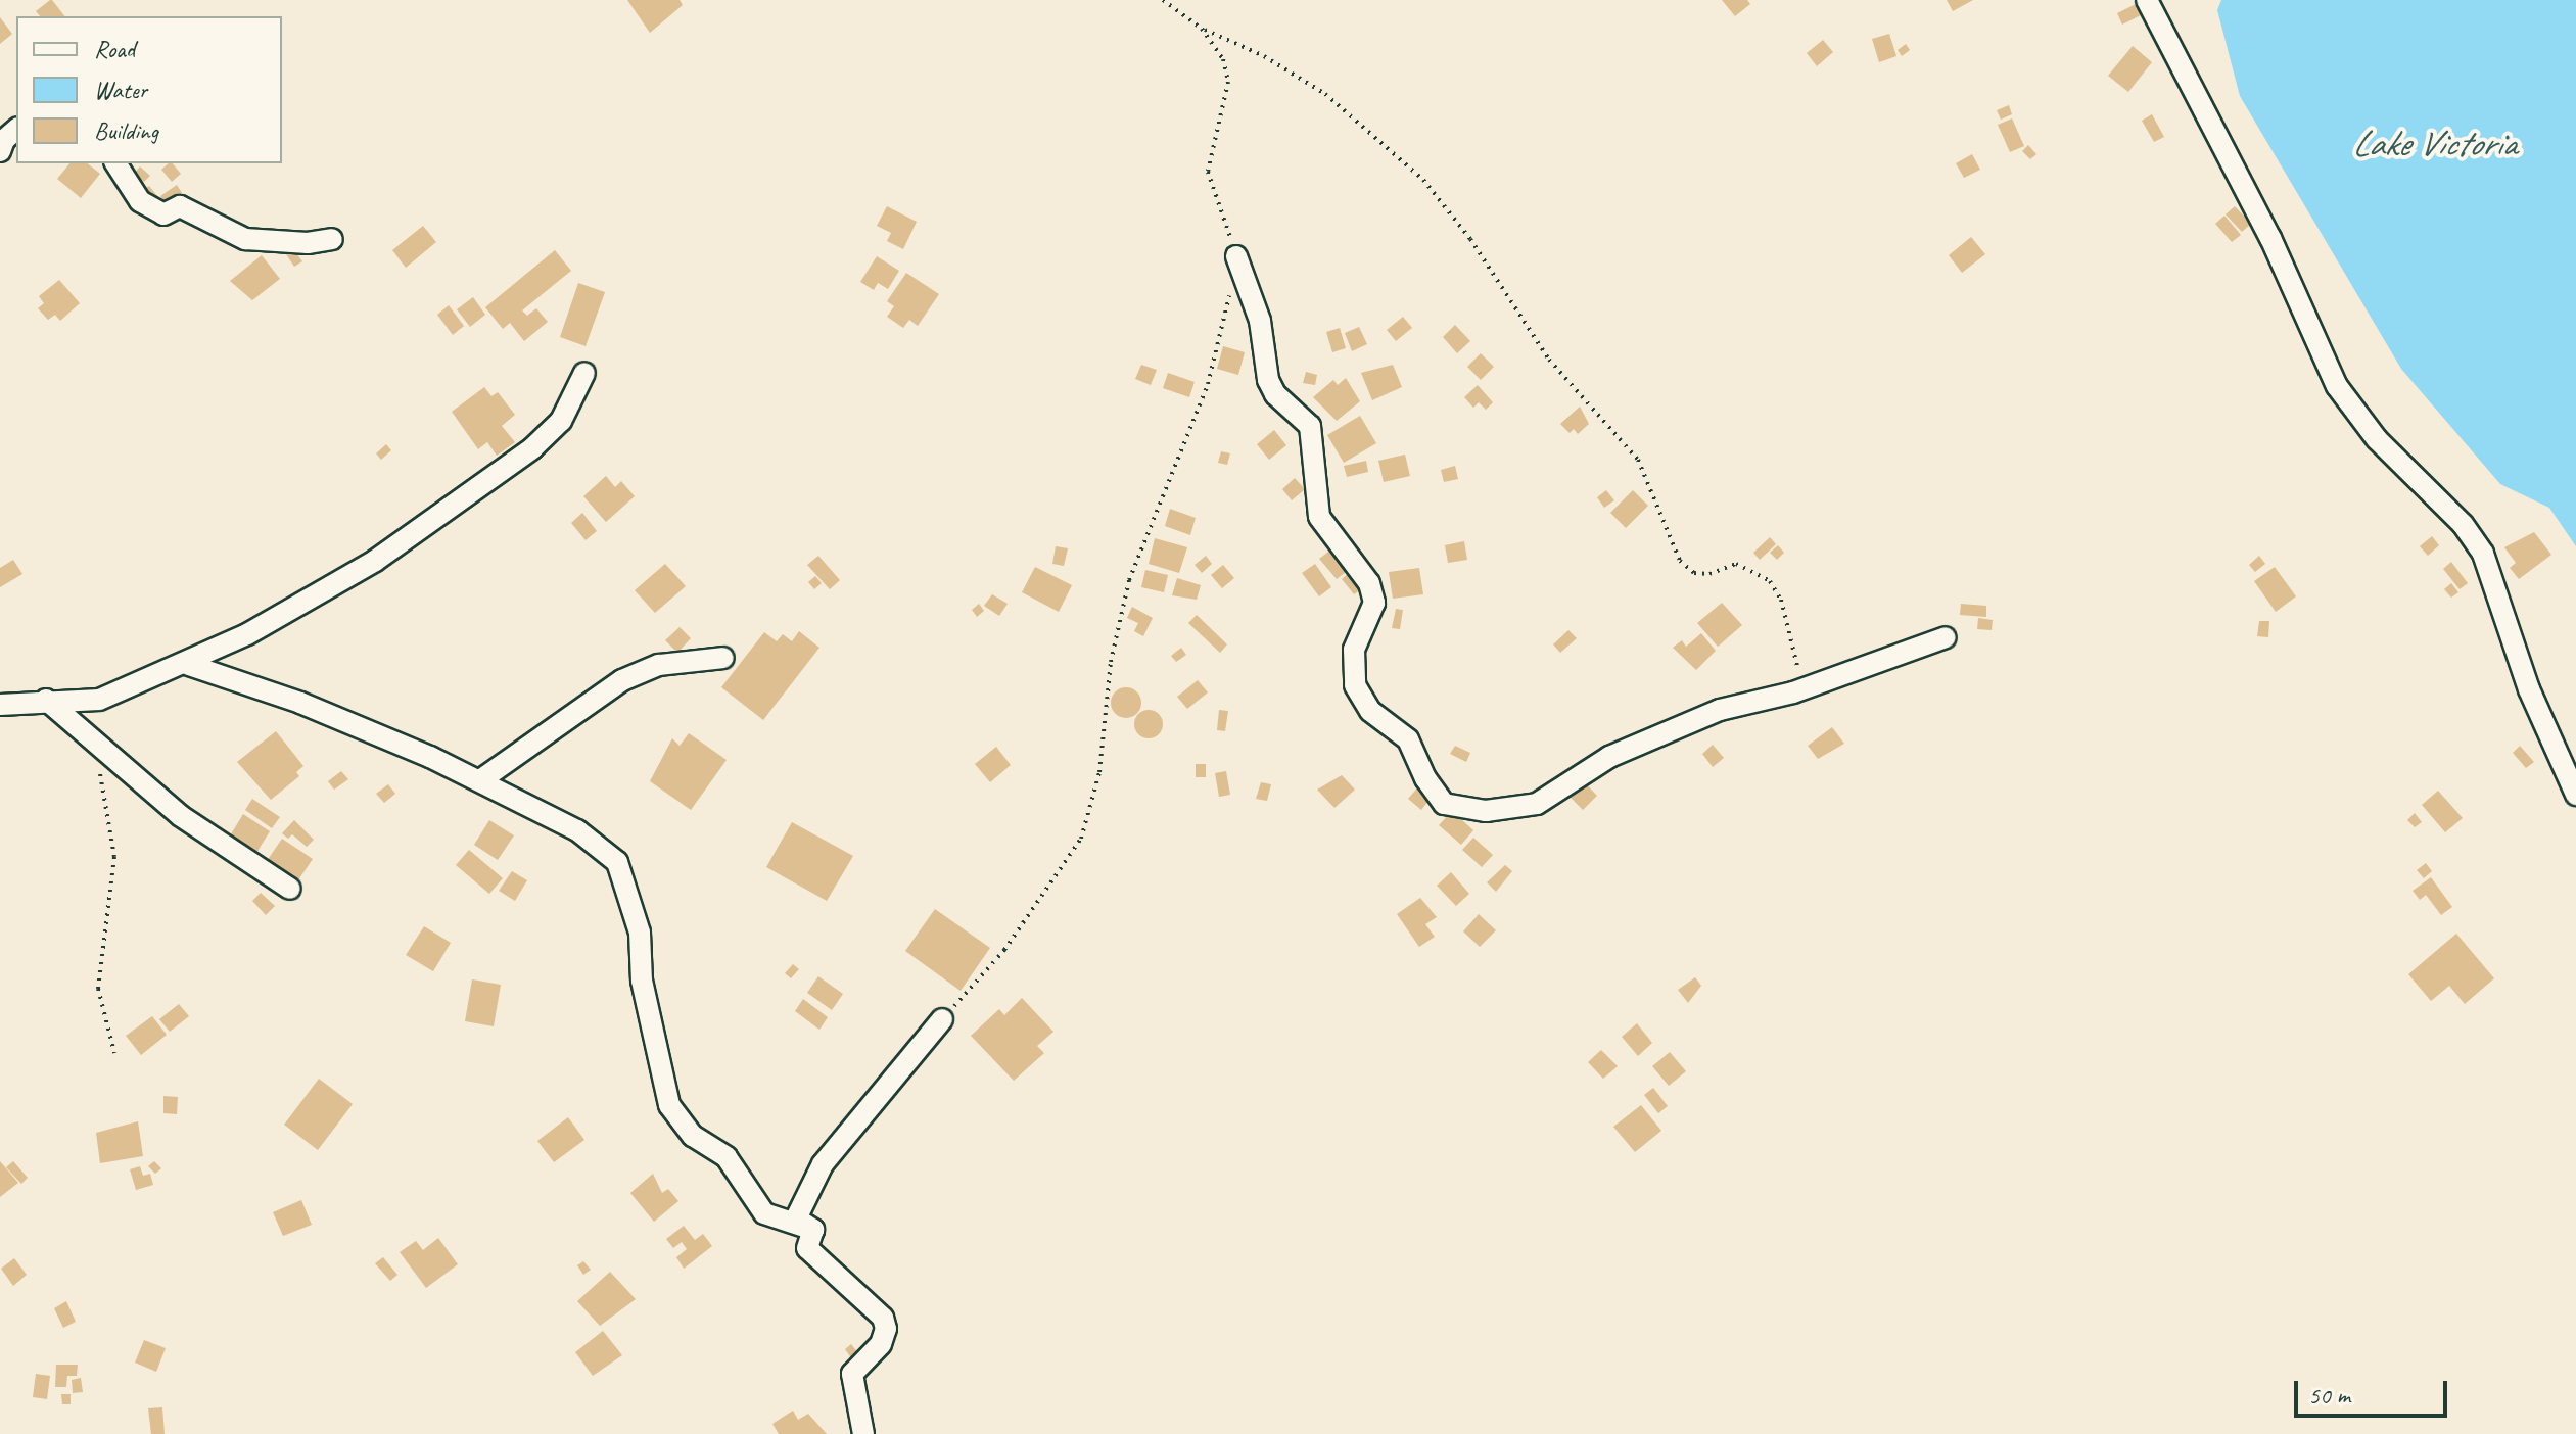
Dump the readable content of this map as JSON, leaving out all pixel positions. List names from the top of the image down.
{
  "water": ["Lake Victoria"],
  "legend": ["Road", "Water", "Building"],
  "scale_bar": "50 m"
}
